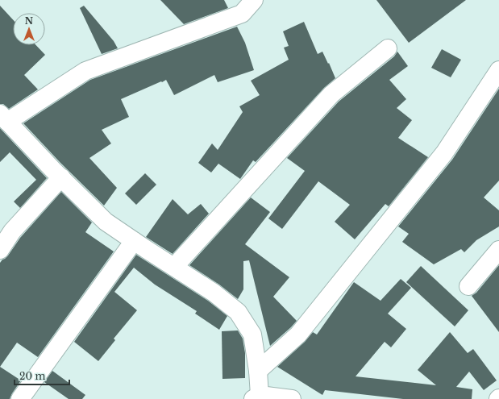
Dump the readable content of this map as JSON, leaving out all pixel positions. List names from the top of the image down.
{
  "scale_bar": "20 m",
  "north": "top"
}
